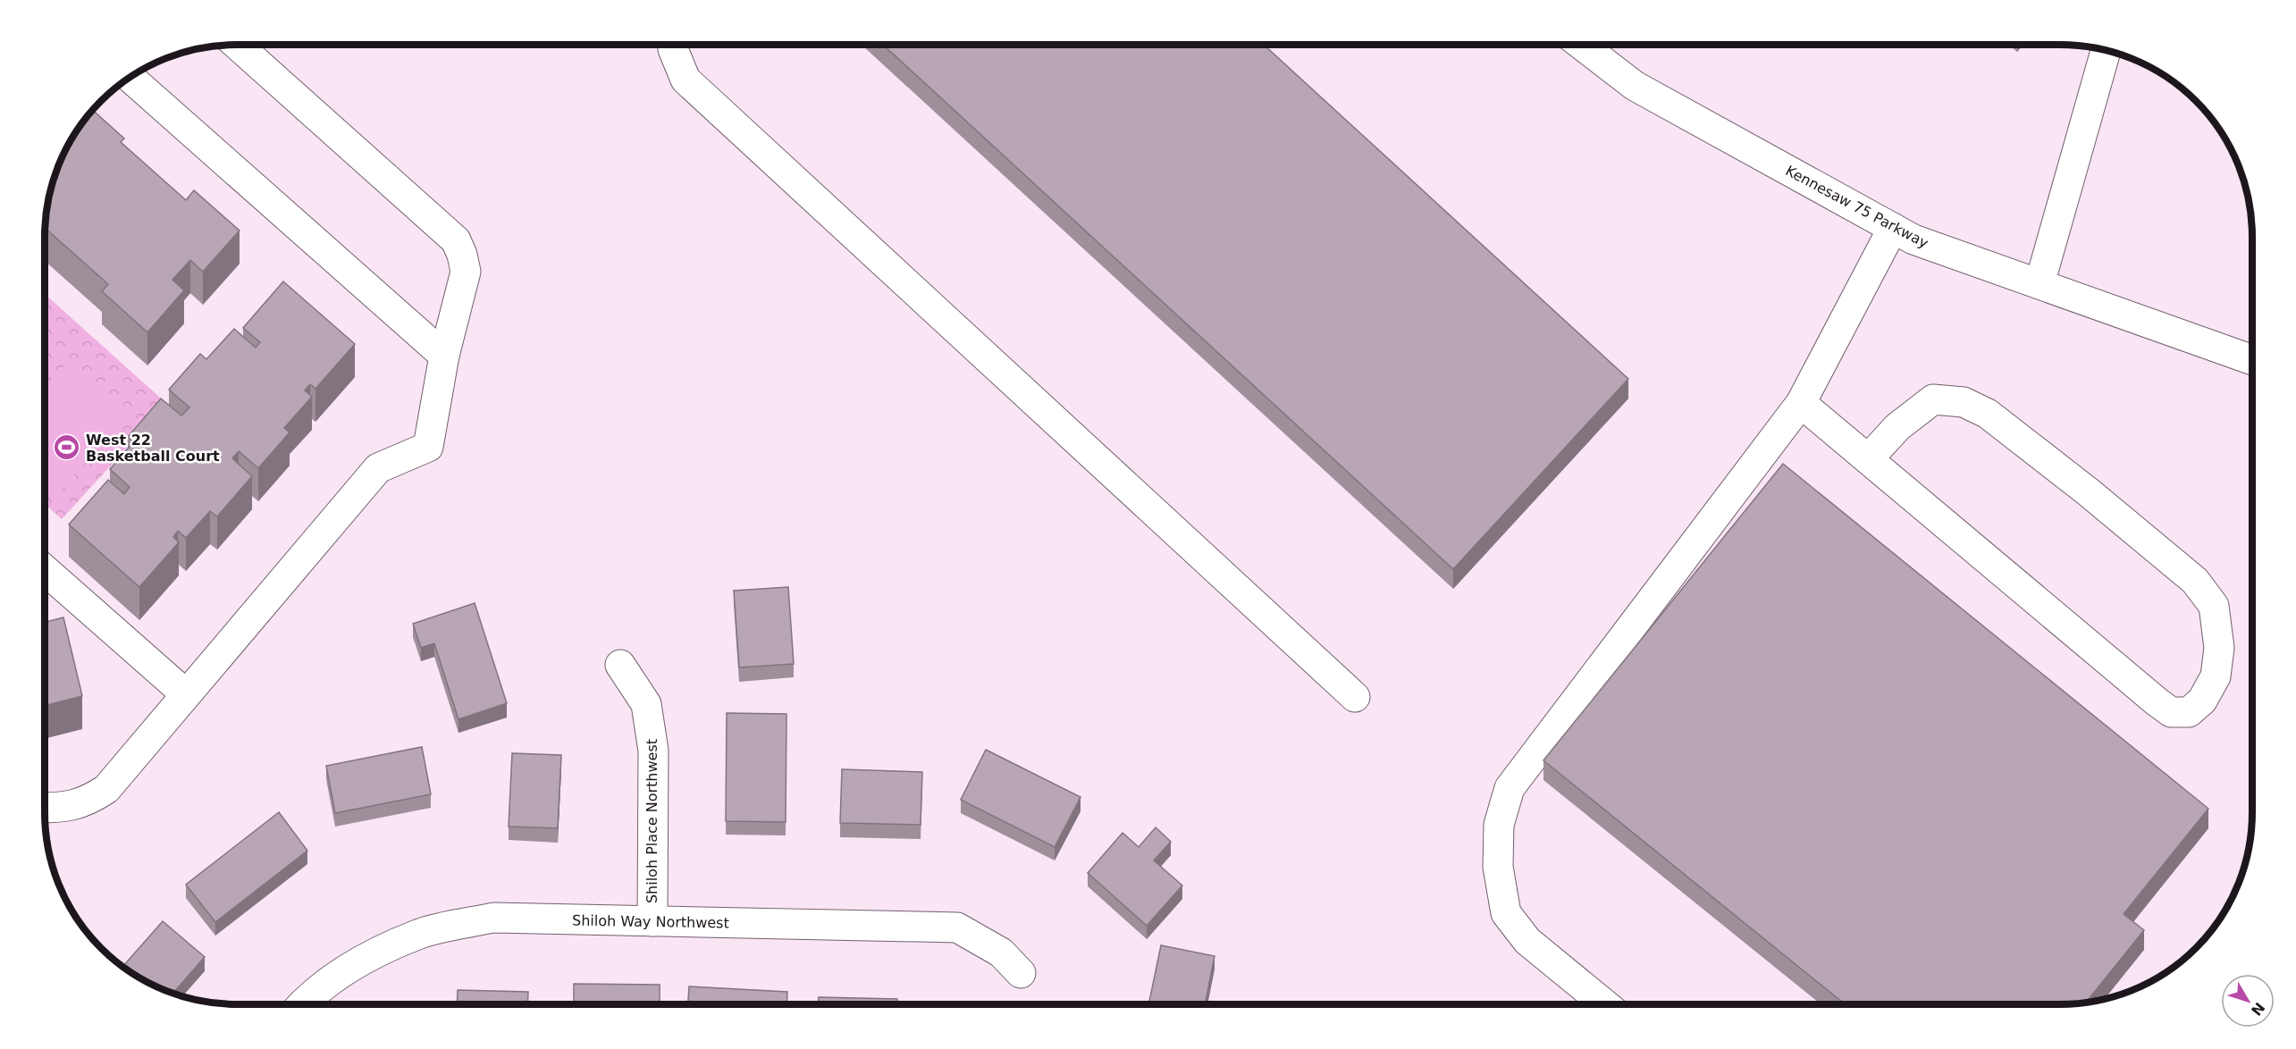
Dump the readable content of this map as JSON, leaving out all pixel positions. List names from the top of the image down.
{
  "streets": {
    "street": ["Kennesaw 75 Parkway", "Shiloh Place Northwest", "Shiloh Way Northwest"]
  },
  "crossings": [
    ["Shiloh Place Northwest", "Shiloh Way Northwest"]
  ],
  "places": {
    "sports": ["West 22 Basketball Court"]
  },
  "north": "bottom right"
}
